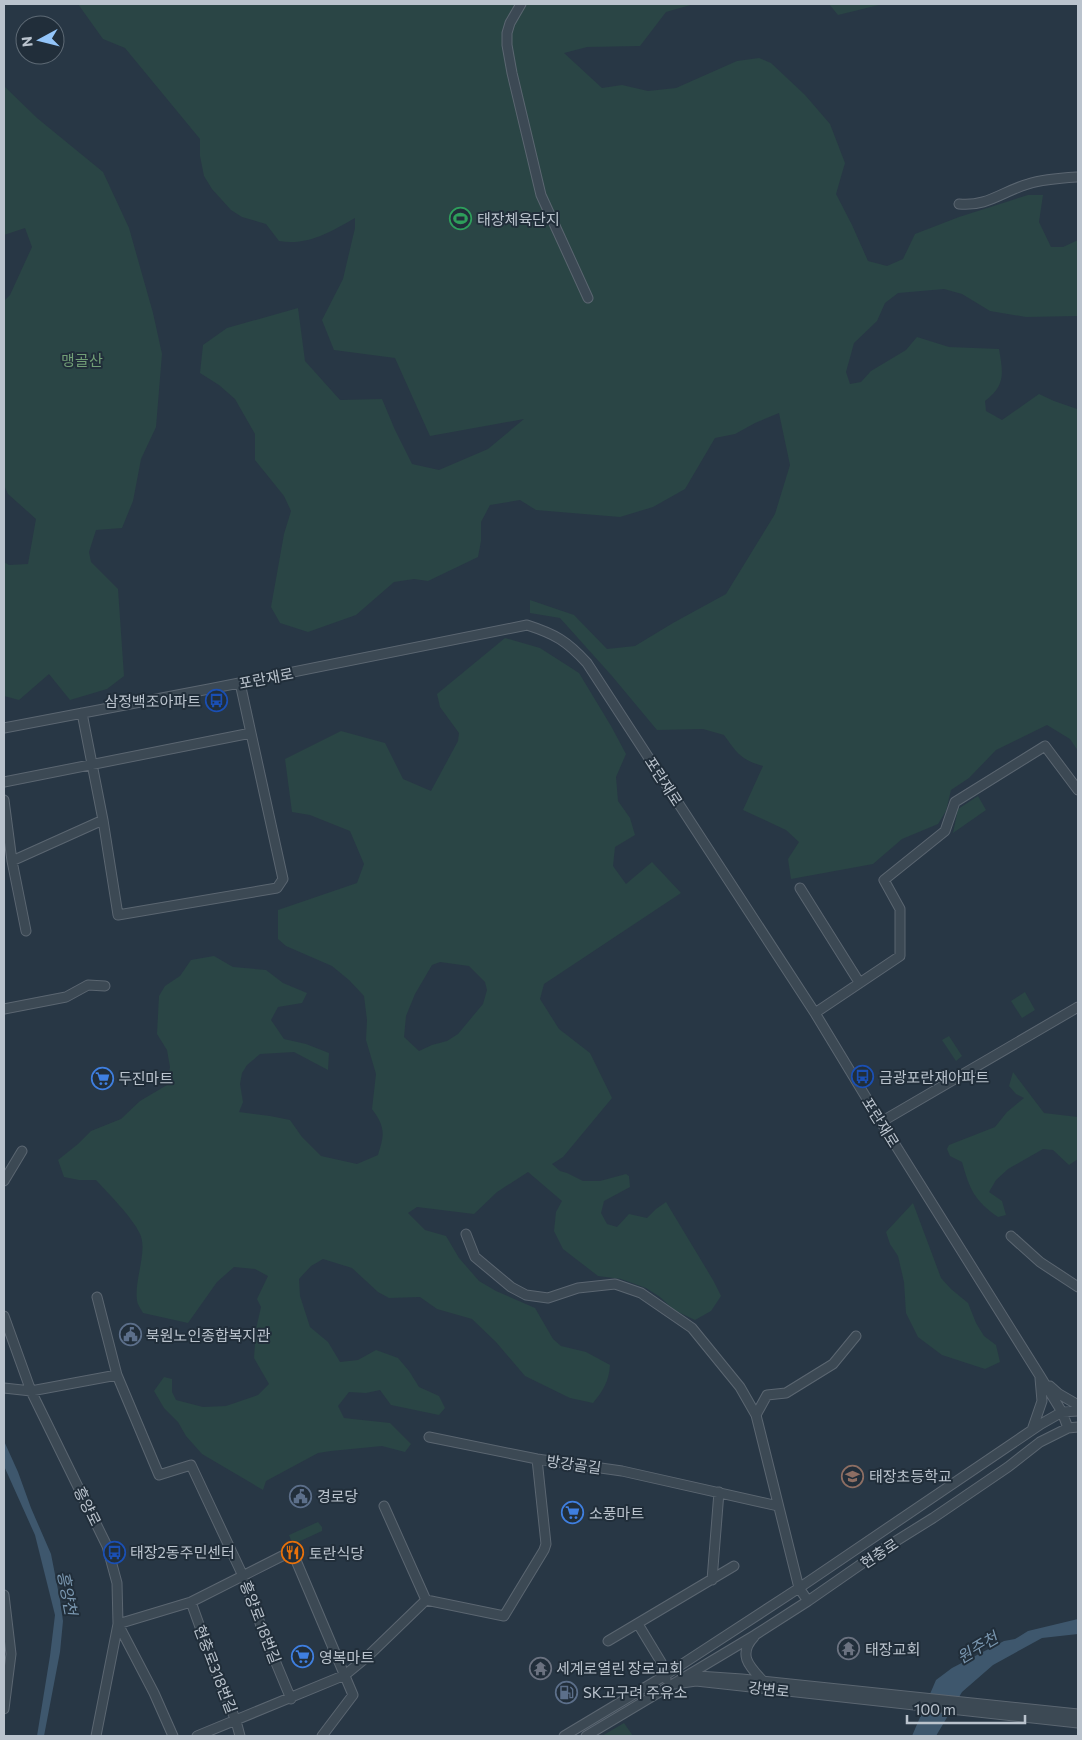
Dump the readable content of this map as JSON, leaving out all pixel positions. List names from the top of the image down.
{
  "streets": {
    "street": [
      "포란재로",
      "방강골길",
      "흥양로",
      "현충로",
      "흥양로 18번길",
      "현충로318번길",
      "강변로"
    ]
  },
  "crossings": [
    ["포란재로", "현충로"],
    ["현충로", "강변로"]
  ],
  "water": ["흥양천", "원주천"],
  "parks": ["맹골산"],
  "places": {
    "sports": ["태장체육단지"],
    "bus stop": ["삼정백조아파트", "금광포란재아파트", "태장2동주민센터"],
    "supermarket": ["두진마트", "소풍마트", "영복마트"],
    "public building": ["북원노인종합복지관", "경로당"],
    "school or university": ["태장초등학교"],
    "restaurant": ["토란식당"],
    "temple": ["태장교회", "세계로열린 장로교회"],
    "fuel station": ["SK고구려 주유소"]
  },
  "scale_bar": "100 m",
  "north": "left"
}
